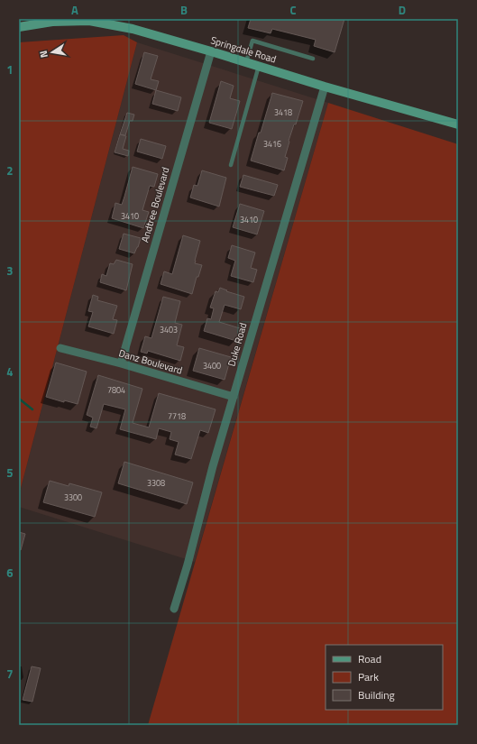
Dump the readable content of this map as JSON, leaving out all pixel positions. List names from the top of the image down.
{
  "streets": {
    "main road": ["Springdale Road"],
    "street": ["Andtree Boulevard", "Duke Road", "Danz Boulevard"]
  },
  "crossings": [
    ["Springdale Road", "Andtree Boulevard"],
    ["Springdale Road", "Duke Road"],
    ["Andtree Boulevard", "Danz Boulevard"],
    ["Duke Road", "Danz Boulevard"]
  ],
  "house_numbers": [
    "3418",
    "3416",
    "3410",
    "3410",
    "3403",
    "3400",
    "7804",
    "7718",
    "3308",
    "3300"
  ],
  "legend": ["Road", "Park", "Building"],
  "north": "left",
  "grid": {
    "columns": [
      "A",
      "B",
      "C",
      "D"
    ],
    "rows": [
      "1",
      "2",
      "3",
      "4",
      "5",
      "6",
      "7"
    ]
  }
}
